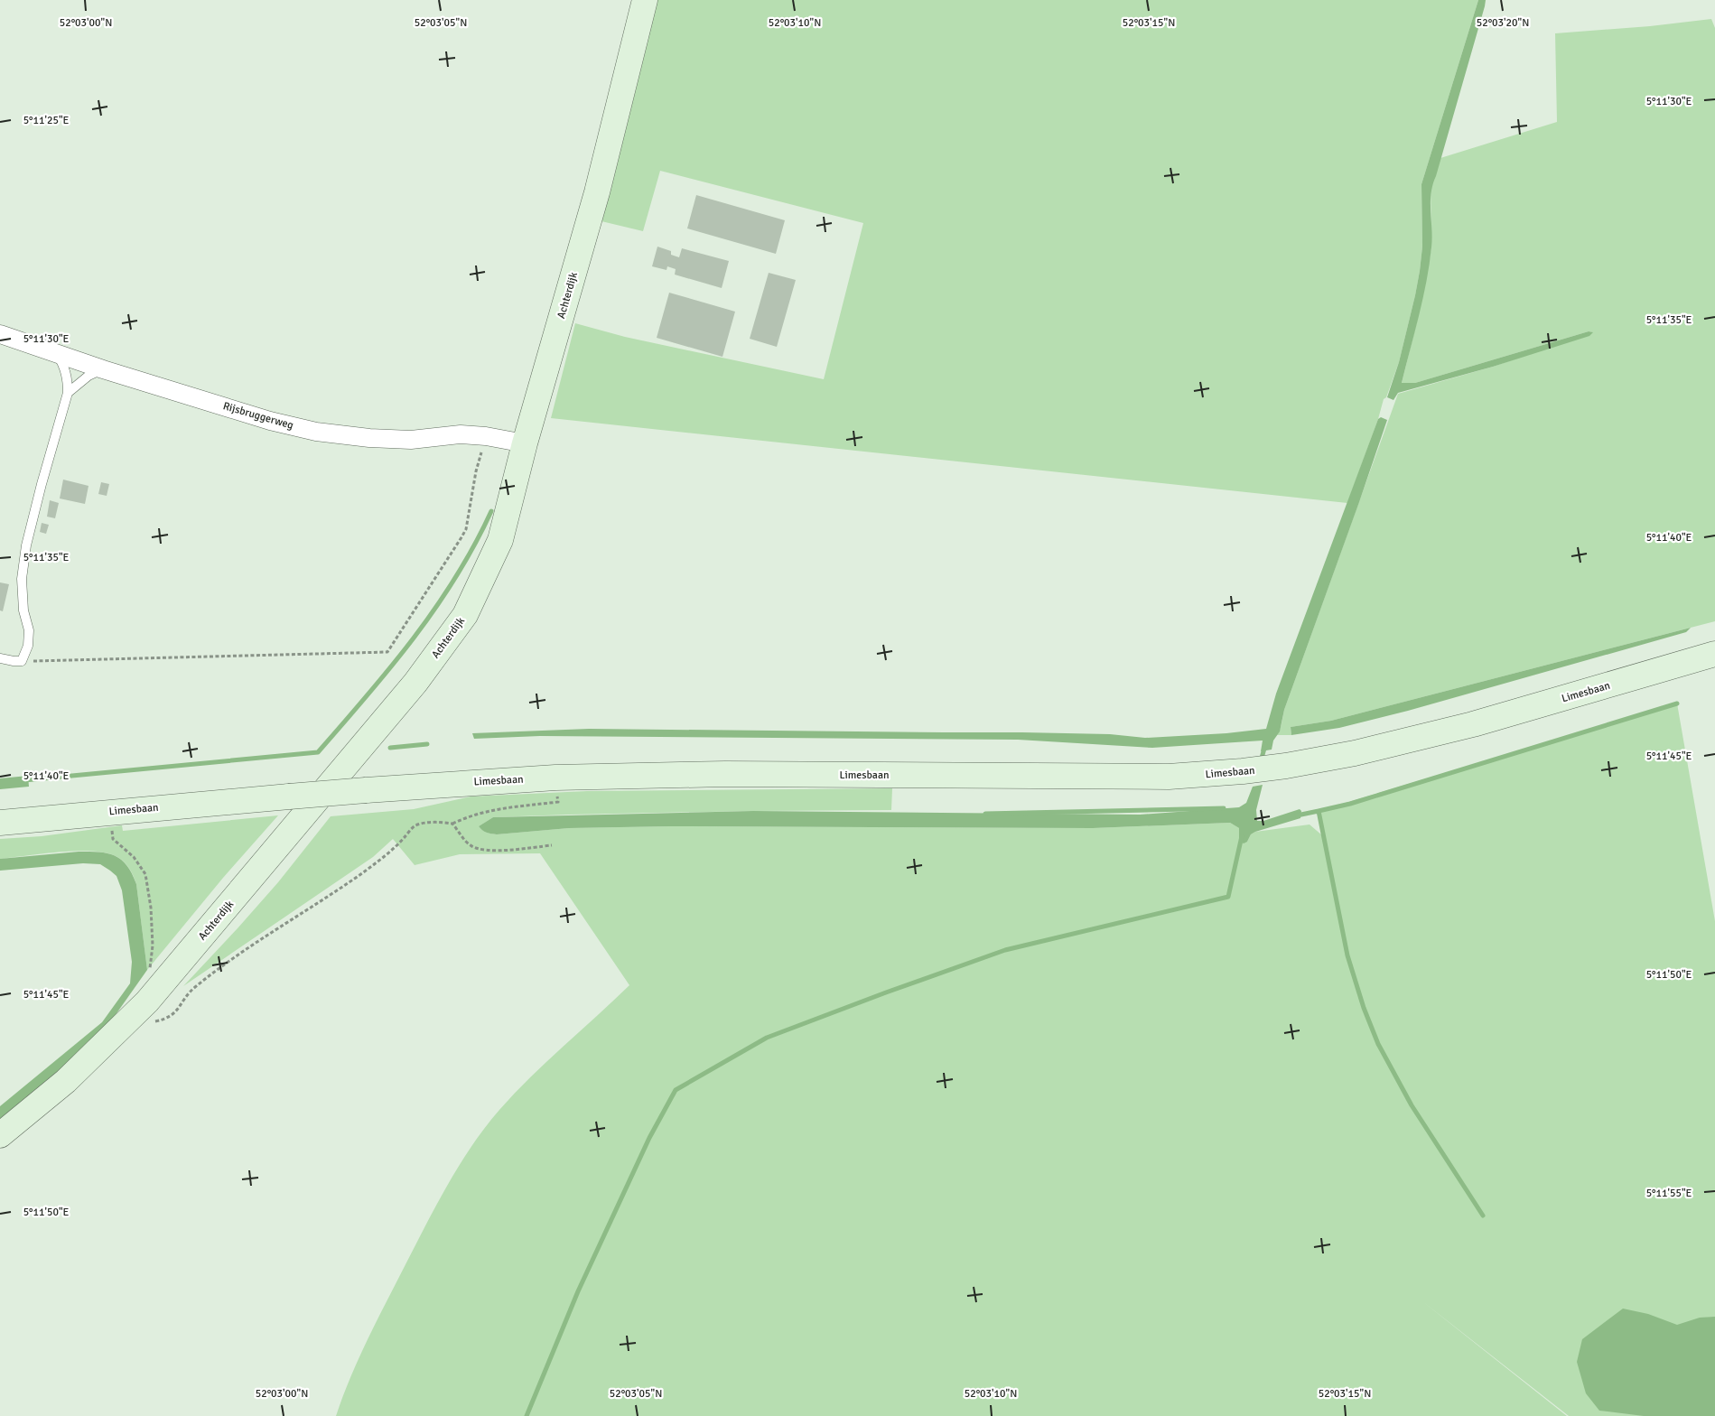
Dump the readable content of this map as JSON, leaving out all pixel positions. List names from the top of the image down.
{
  "streets": {
    "main road": ["Achterdijk", "Limesbaan"],
    "street": ["Rijsbruggerweg"]
  },
  "crossings": [
    ["Achterdijk", "Rijsbruggerweg"]
  ],
  "coordinates": [
    "52°03'00\"N",
    "52°03'05\"N",
    "52°03'10\"N",
    "52°03'15\"N",
    "52°03'20\"N",
    "5°11'30\"E",
    "5°11'25\"E",
    "5°11'35\"E",
    "5°11'40\"E",
    "5°11'45\"E",
    "5°11'50\"E",
    "5°11'55\"E"
  ]
}
